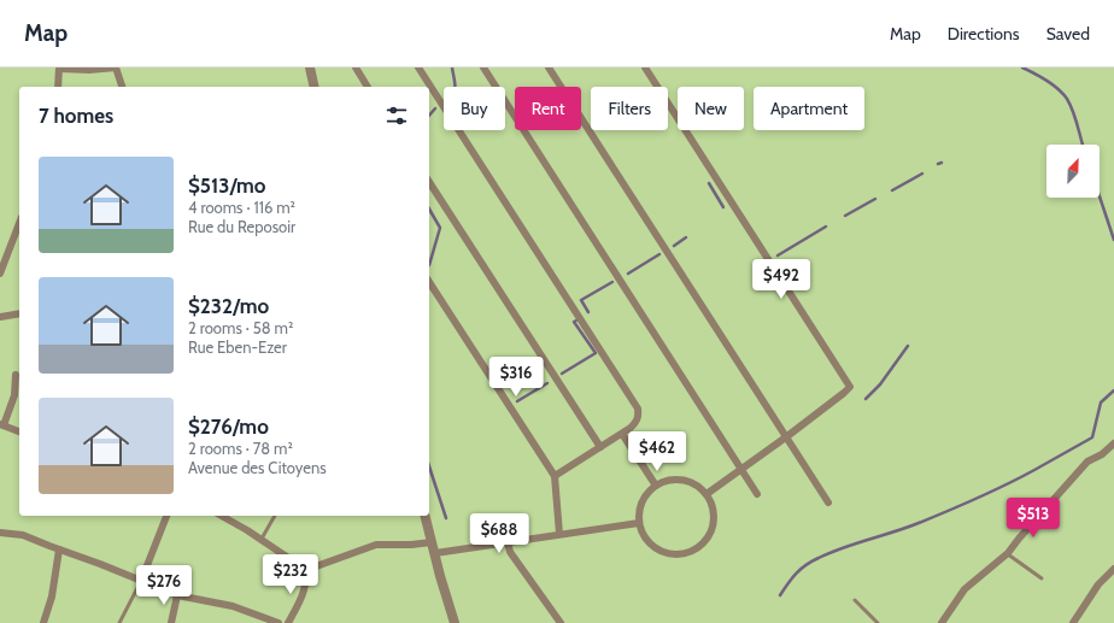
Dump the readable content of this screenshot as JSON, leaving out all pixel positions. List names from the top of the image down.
{
  "north": "top right",
  "page": {
    "header": "Map",
    "nav": ["Map", "Directions", "Saved"],
    "chip": [
      "Buy",
      "Rent",
      "Filters",
      "New",
      "Apartment"
    ],
    "heading": "7 homes",
    "list": [
      {
        "name": "$513/mo",
        "note": "4 rooms · 116 m² · Rue du Reposoir"
      },
      {
        "name": "$232/mo",
        "note": "2 rooms · 58 m² · Rue Eben-Ezer"
      },
      {
        "name": "$276/mo",
        "note": "2 rooms · 78 m² · Avenue des Citoyens"
      }
    ],
    "price": [
      "$492",
      "$316",
      "$462",
      "$513",
      "$688",
      "$232",
      "$276"
    ]
  }
}
